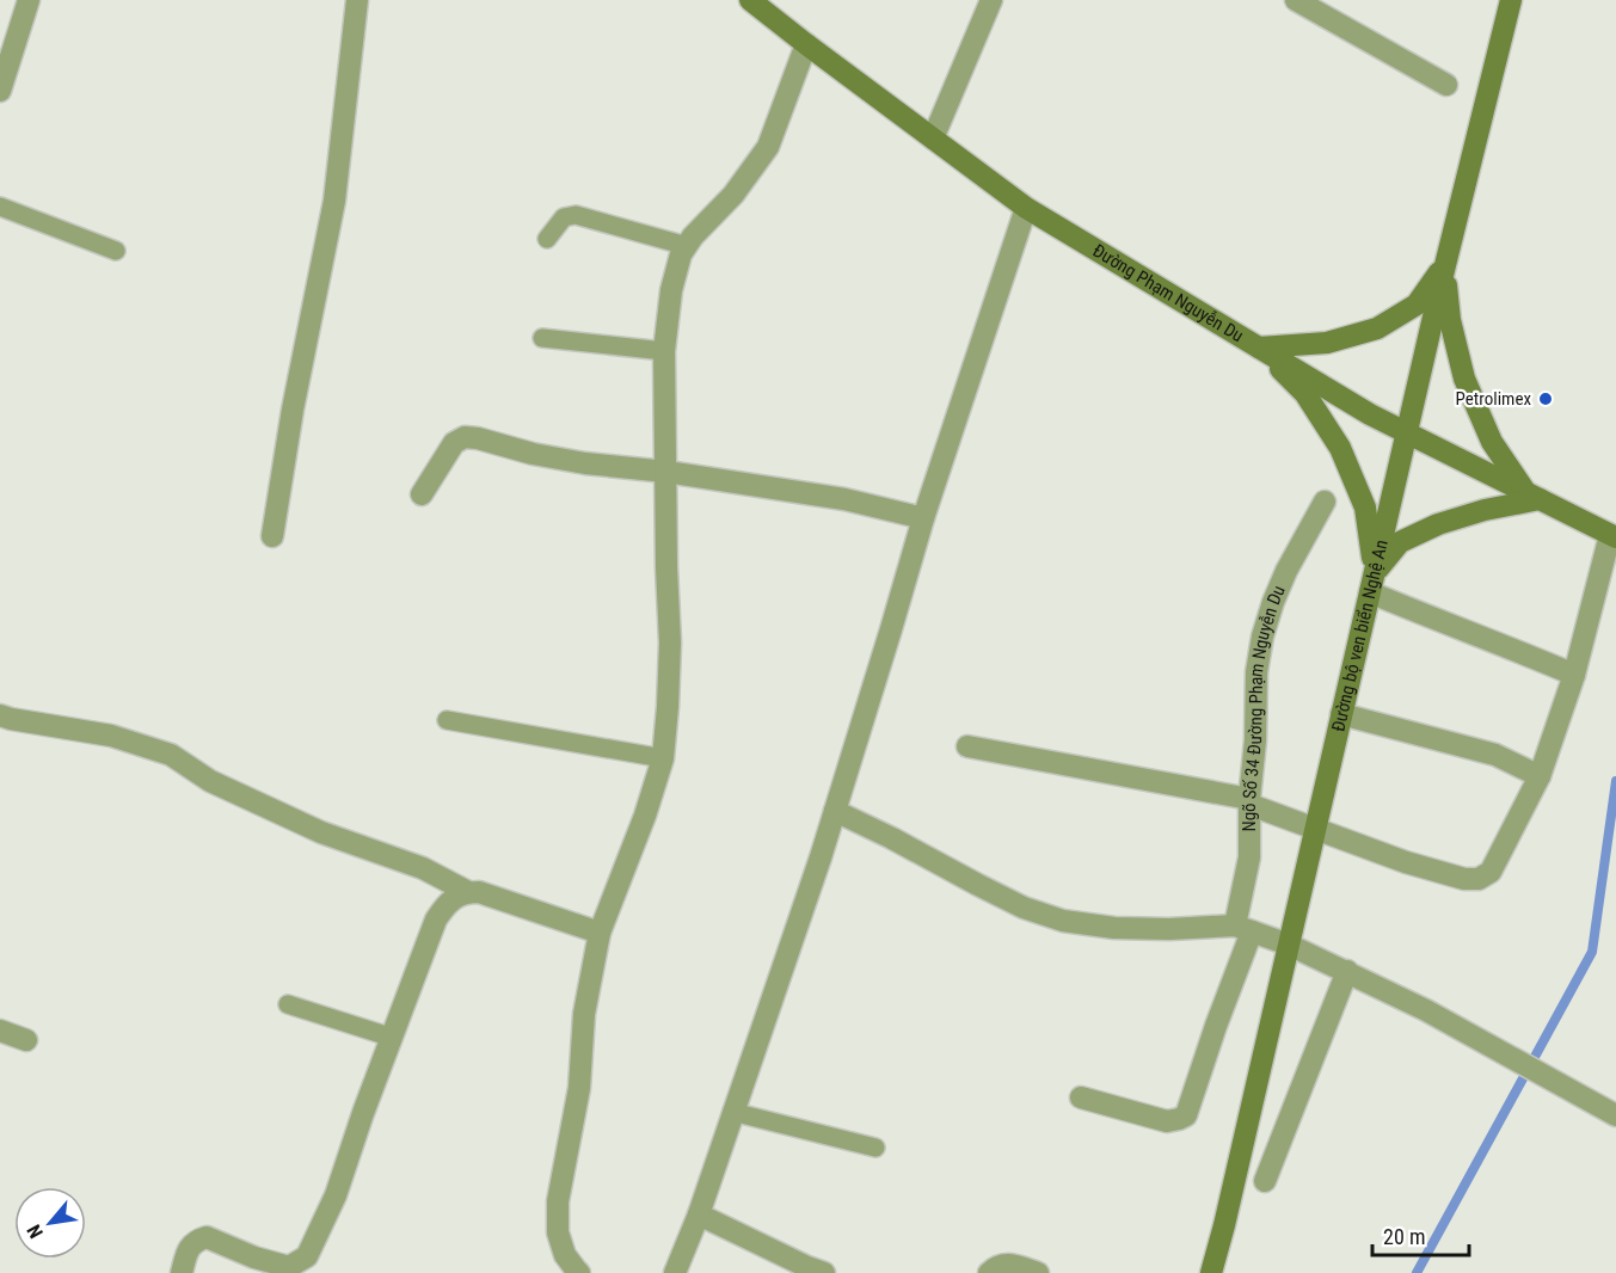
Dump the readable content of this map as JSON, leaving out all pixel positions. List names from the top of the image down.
{
  "streets": {
    "main road": ["Đường Phạm Nguyễn Du", "Đường bộ ven biển Nghệ An"],
    "street": ["Ngõ Số 34 Đường Phạm Nguyễn Du"]
  },
  "crossings": [
    ["Đường Phạm Nguyễn Du", "Đường bộ ven biển Nghệ An"]
  ],
  "places": ["Petrolimex"],
  "scale_bar": "20 m",
  "north": "bottom left"
}
